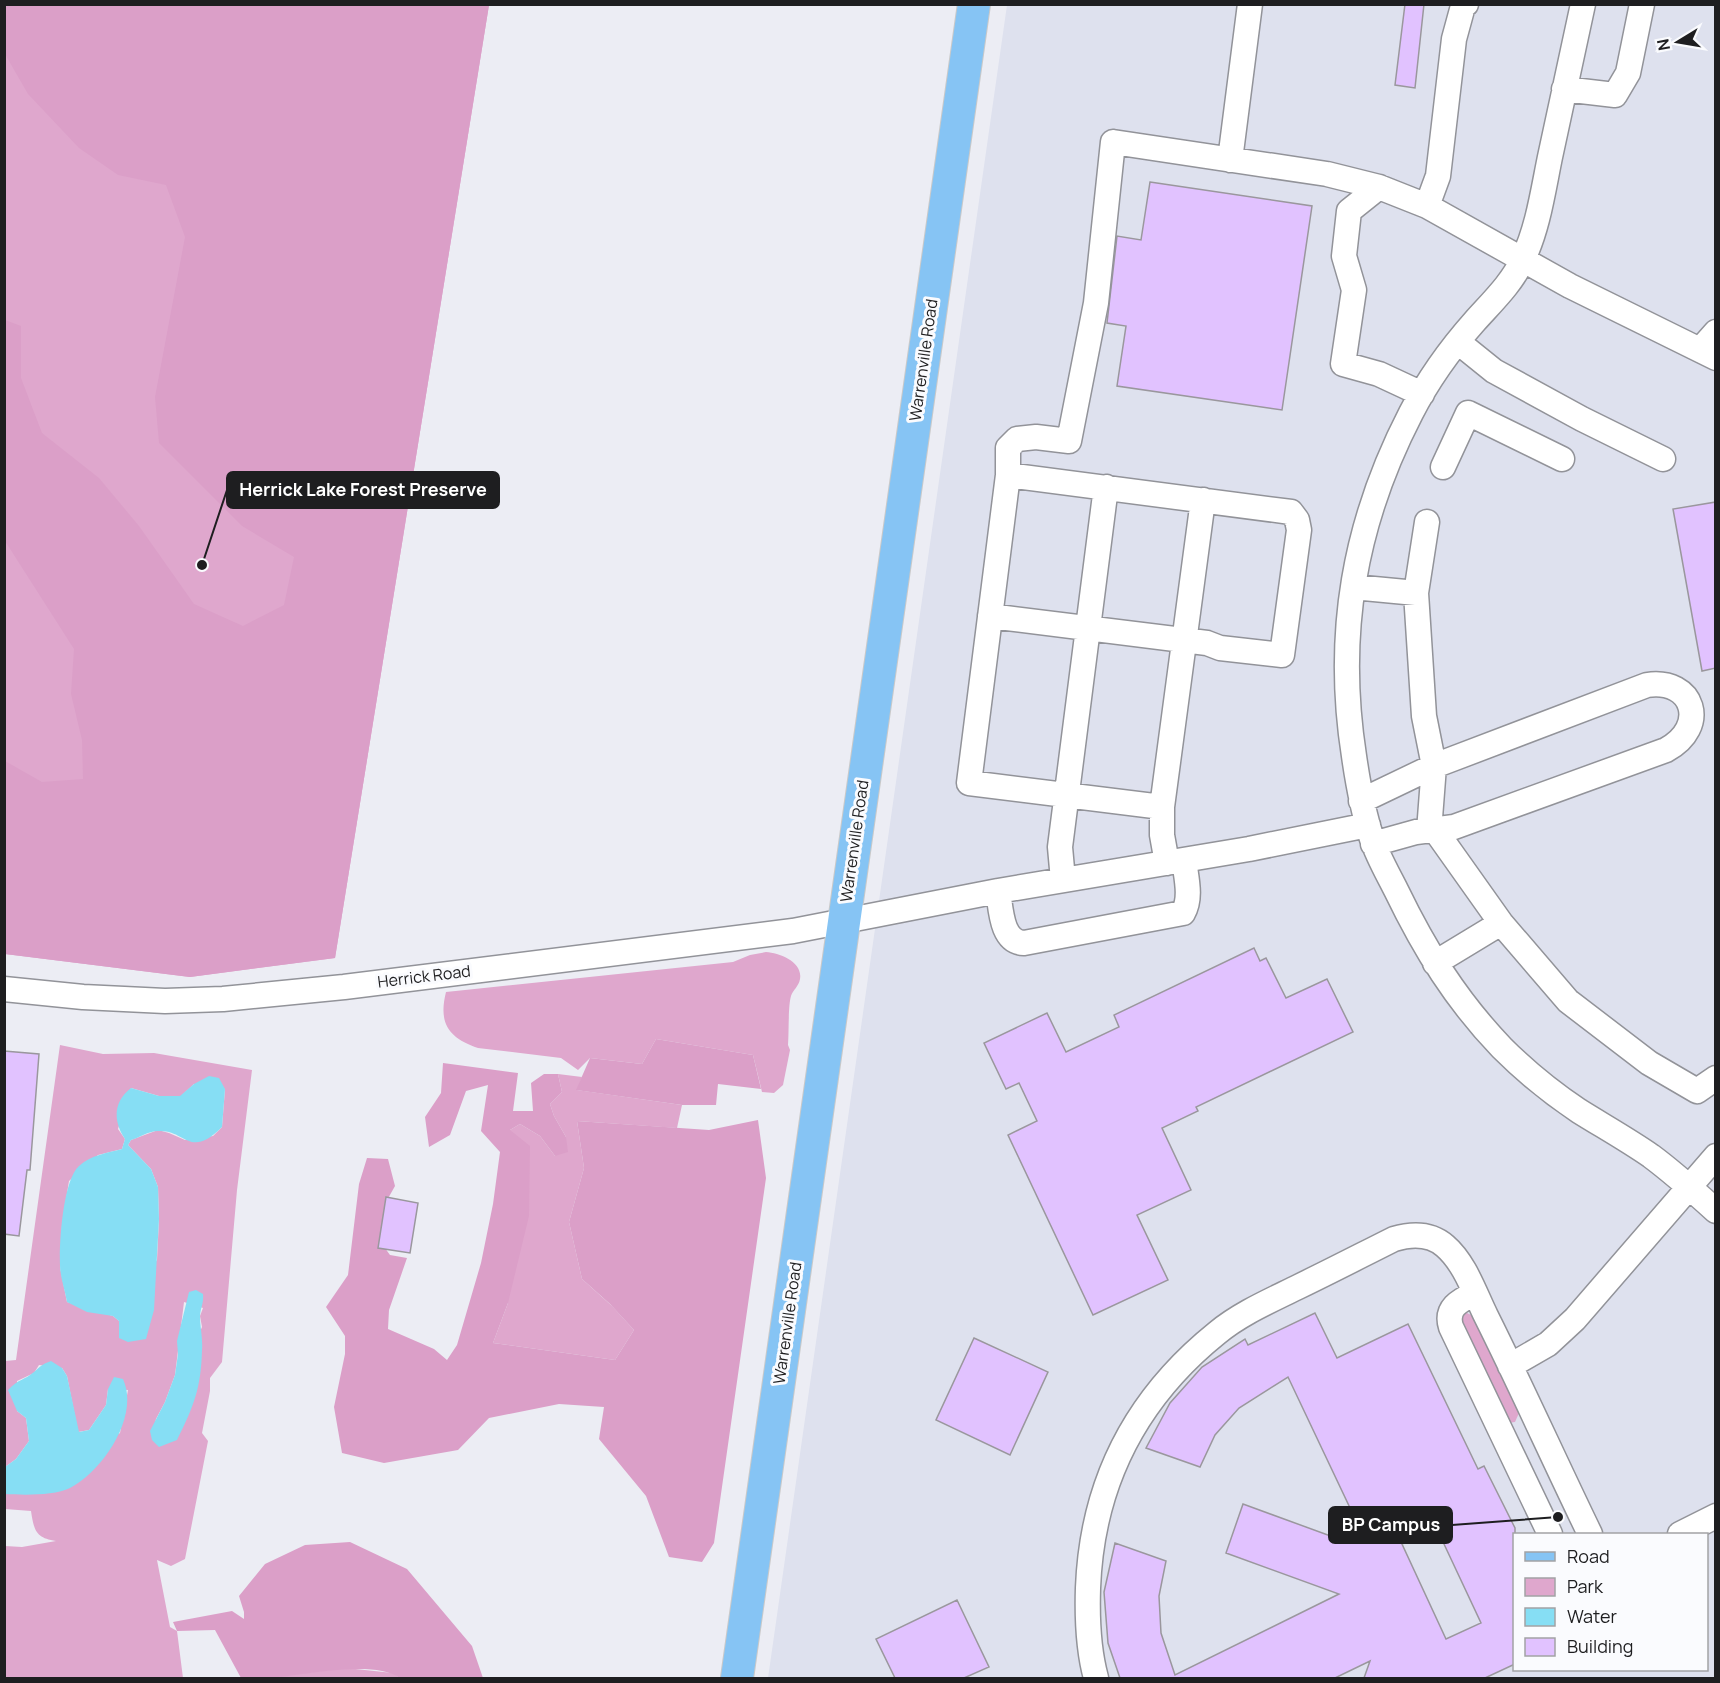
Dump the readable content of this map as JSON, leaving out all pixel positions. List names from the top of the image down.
{
  "streets": {
    "main road": ["Warrenville Road"],
    "street": ["Herrick Road"]
  },
  "crossings": [
    ["Warrenville Road", "Herrick Road"]
  ],
  "places": ["Herrick Lake Forest Preserve", "BP Campus"],
  "legend": [
    "Road",
    "Park",
    "Water",
    "Building"
  ],
  "north": "left"
}
